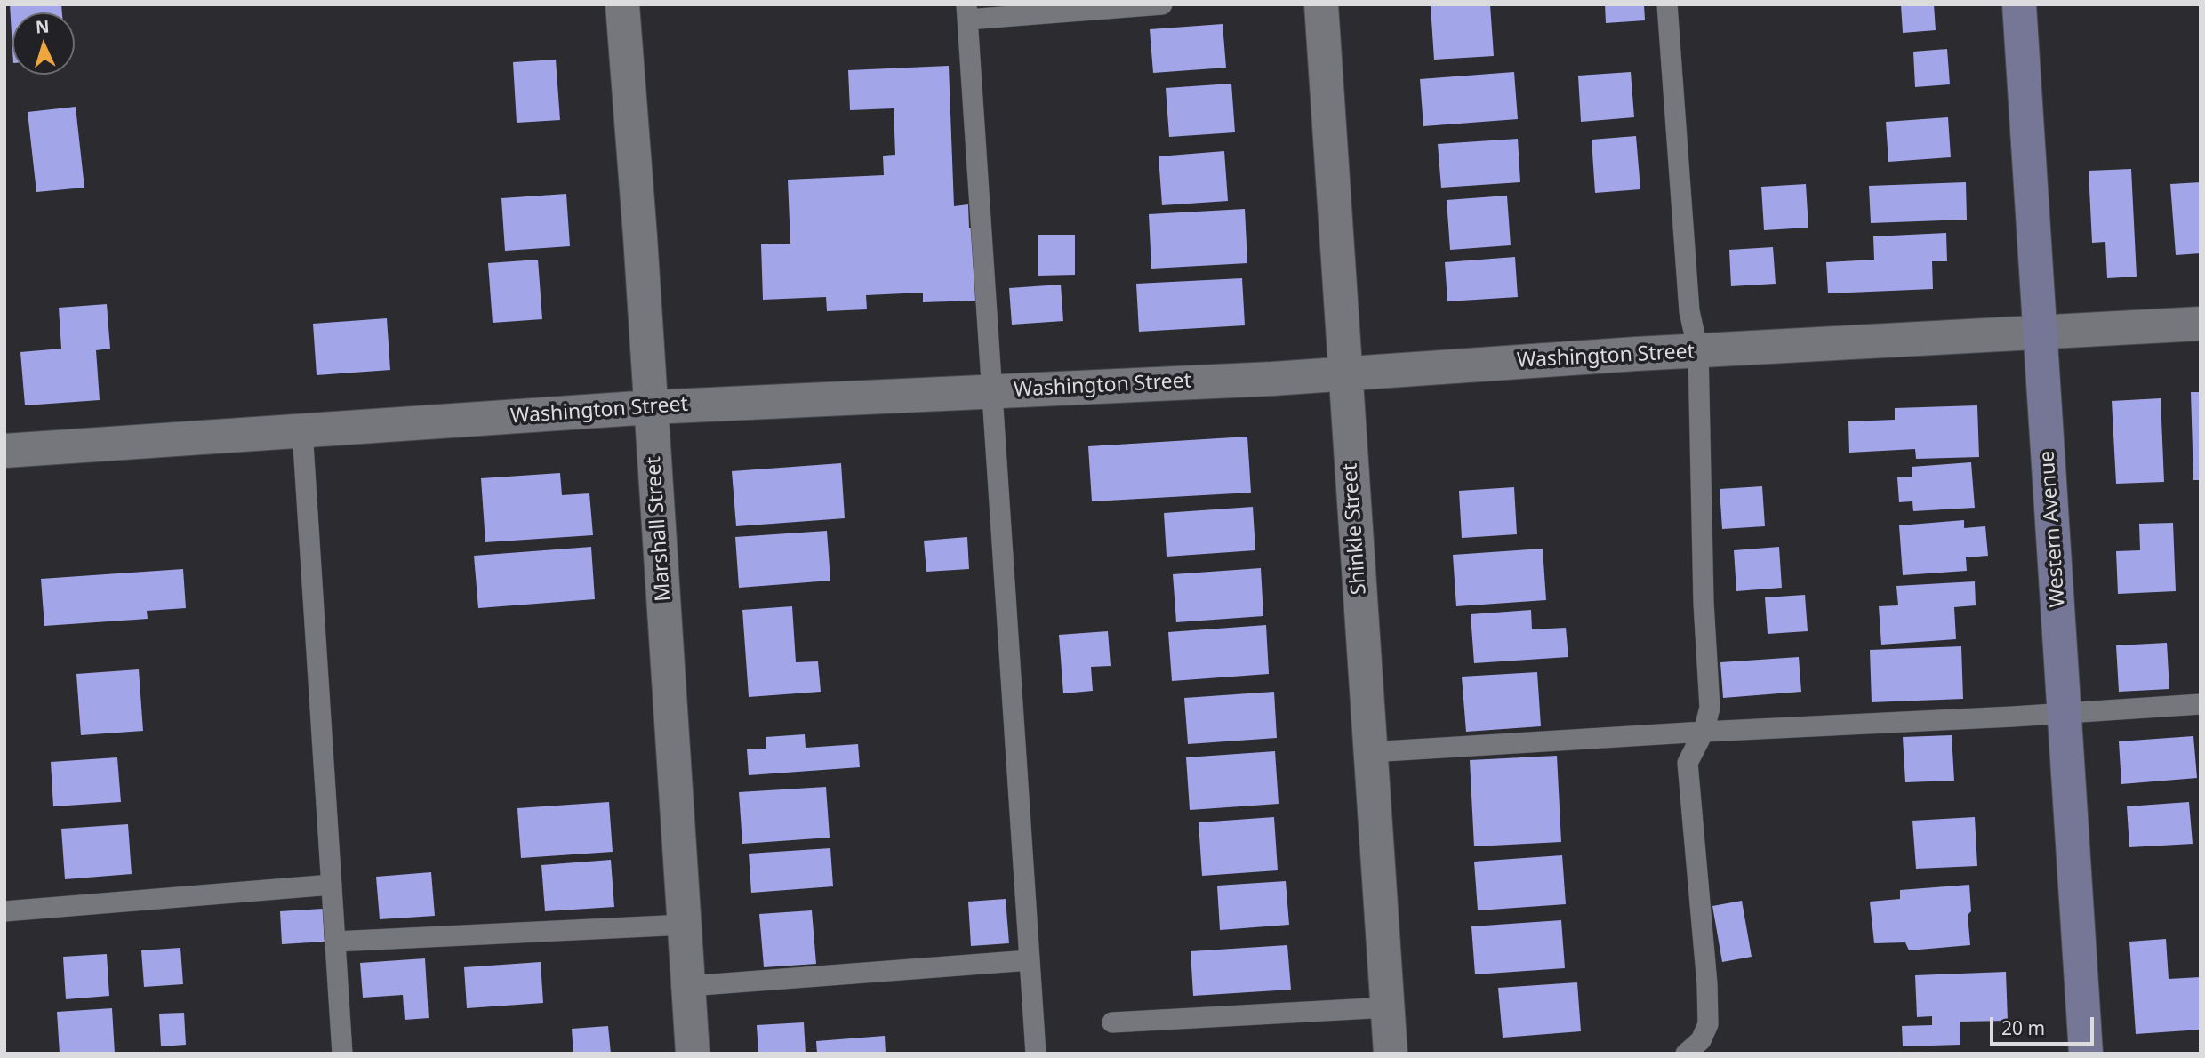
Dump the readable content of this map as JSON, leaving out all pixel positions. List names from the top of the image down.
{
  "streets": {
    "main road": ["Western Avenue"],
    "street": ["Washington Street", "Marshall Street", "Shinkle Street"]
  },
  "crossings": [
    ["Washington Street", "Marshall Street"],
    ["Washington Street", "Shinkle Street"],
    ["Washington Street", "Western Avenue"]
  ],
  "scale_bar": "20 m",
  "north": "top"
}
